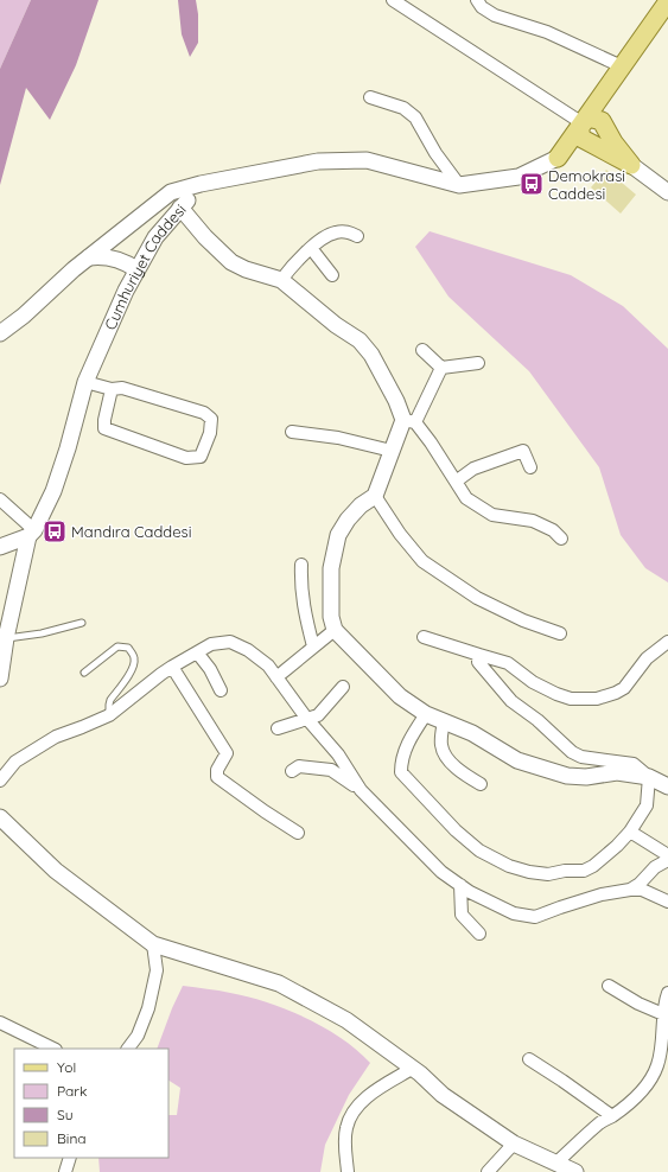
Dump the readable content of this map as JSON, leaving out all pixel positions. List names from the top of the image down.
{
  "streets": {
    "street": ["Cumhuriyet Caddesi"]
  },
  "places": {
    "bus stop": ["Demokrasi Caddesi", "Mandıra Caddesi"]
  },
  "legend": [
    "Yol",
    "Park",
    "Su",
    "Bina"
  ]
}
